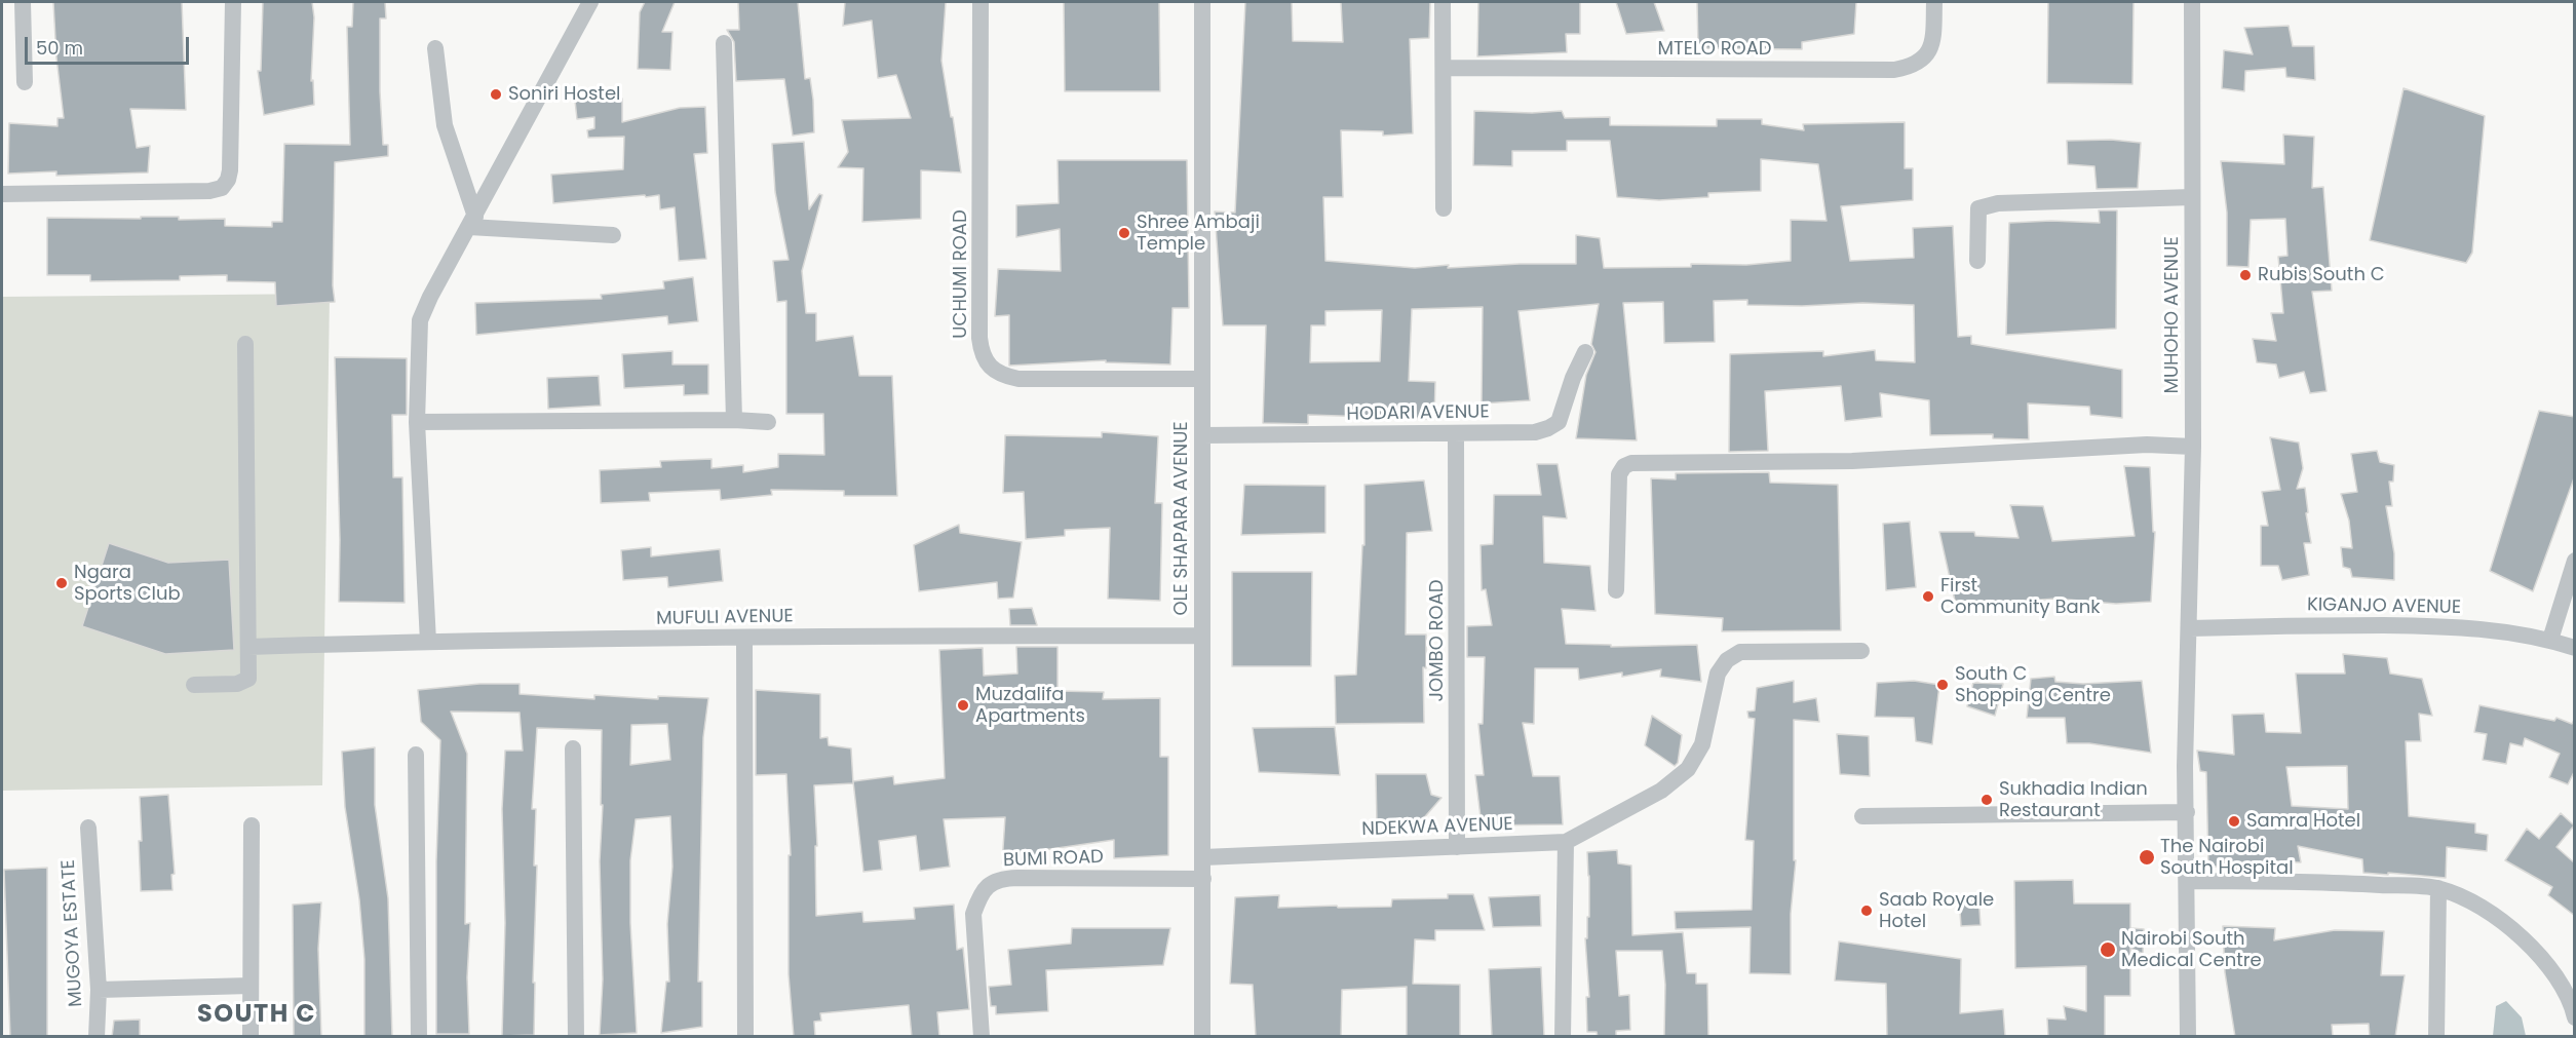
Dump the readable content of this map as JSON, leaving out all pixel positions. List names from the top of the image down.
{
  "streets": {
    "street": [
      "MTELO ROAD",
      "UCHUMI ROAD",
      "MUHOHO AVENUE",
      "HODARI AVENUE",
      "OLE SHAPARA AVENUE",
      "KIGANJO AVENUE",
      "MUFULI AVENUE",
      "JOMBO ROAD",
      "NDEKWA AVENUE",
      "BUMI ROAD",
      "MUGOYA ESTATE"
    ]
  },
  "crossings": [
    ["UCHUMI ROAD", "OLE SHAPARA AVENUE"],
    ["MUHOHO AVENUE", "KIGANJO AVENUE"],
    ["HODARI AVENUE", "OLE SHAPARA AVENUE"],
    ["HODARI AVENUE", "JOMBO ROAD"],
    ["OLE SHAPARA AVENUE", "MUFULI AVENUE"],
    ["OLE SHAPARA AVENUE", "NDEKWA AVENUE"],
    ["OLE SHAPARA AVENUE", "BUMI ROAD"],
    ["JOMBO ROAD", "NDEKWA AVENUE"]
  ],
  "districts": ["SOUTH C"],
  "places": [
    "Soniri Hostel",
    "Shree Ambaji Temple",
    "Rubis South C",
    "Ngara Sports Club",
    "First Community Bank",
    "South C Shopping Centre",
    "Muzdalifa Apartments",
    "Sukhadia Indian Restaurant",
    "Samra Hotel",
    "The Nairobi South Hospital",
    "Saab Royale Hotel",
    "Nairobi South Medical Centre"
  ],
  "scale_bar": "50 m"
}
